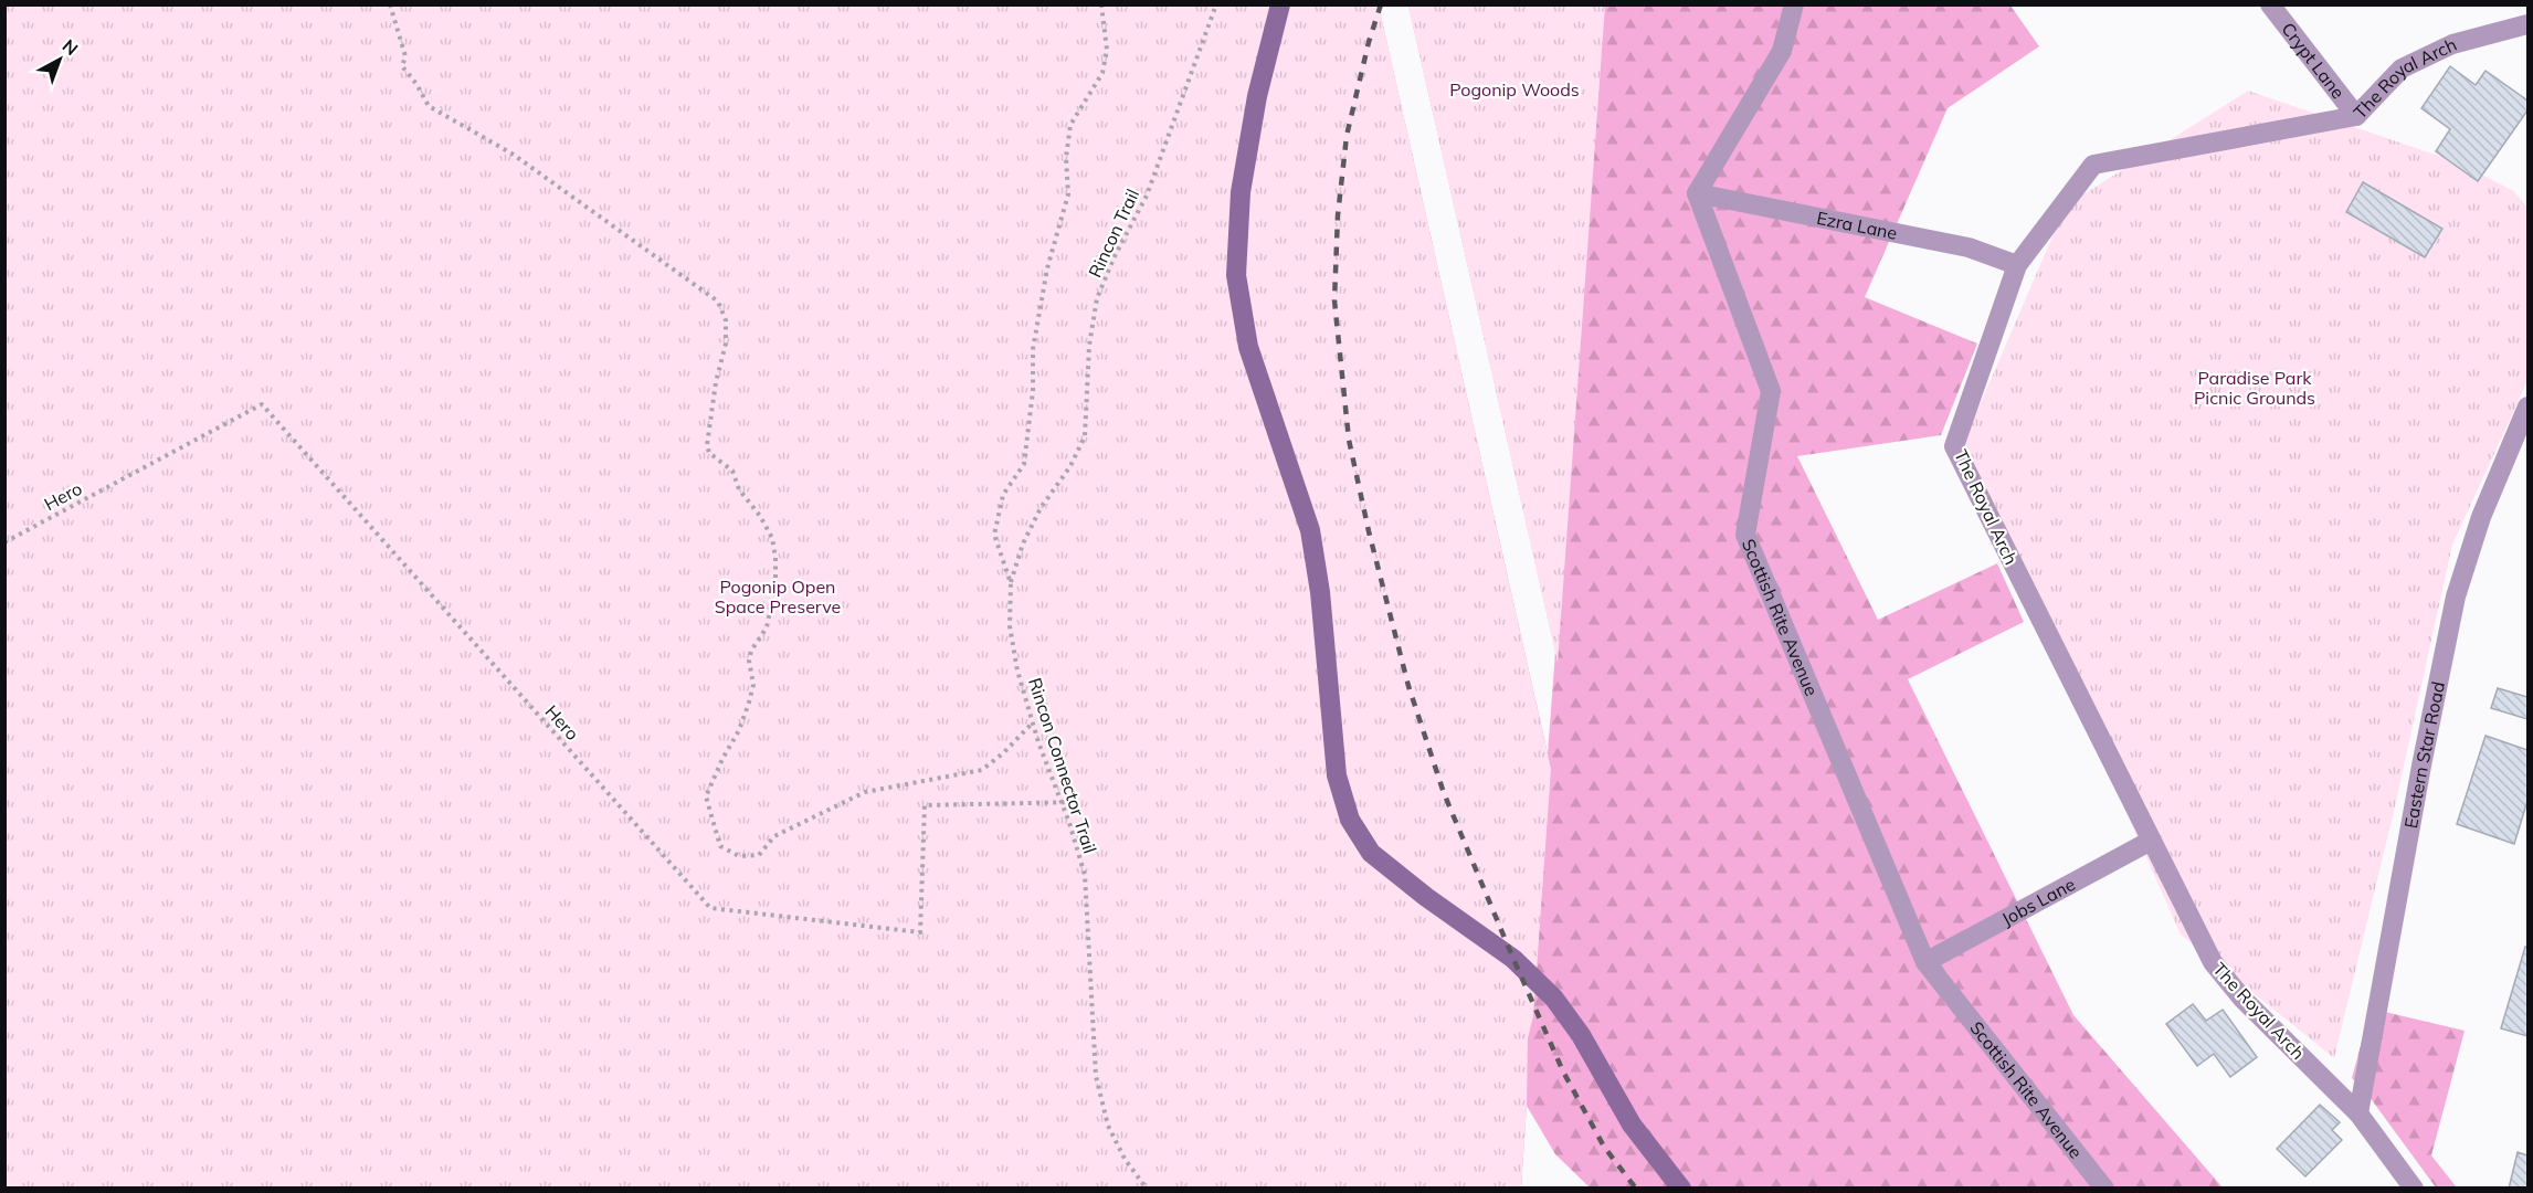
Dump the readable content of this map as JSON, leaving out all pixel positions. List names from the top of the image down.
{
  "streets": {
    "street": [
      "Crypt Lane",
      "The Royal Arch",
      "Ezra Lane",
      "Scottish Rite Avenue",
      "Eastern Star Road",
      "Jobs Lane"
    ],
    "path": ["Rincon Trail", "Hero", "Rincon Connector Trail"]
  },
  "crossings": [
    ["Crypt Lane", "The Royal Arch"],
    ["The Royal Arch", "Ezra Lane"],
    ["The Royal Arch", "Eastern Star Road"],
    ["The Royal Arch", "Jobs Lane"],
    ["Ezra Lane", "Scottish Rite Avenue"],
    ["Rincon Trail", "Rincon Connector Trail"],
    ["Scottish Rite Avenue", "Jobs Lane"]
  ],
  "parks": ["Pogonip Woods", "Paradise Park Picnic Grounds", "Pogonip Open Space Preserve"],
  "north": "top right"
}
